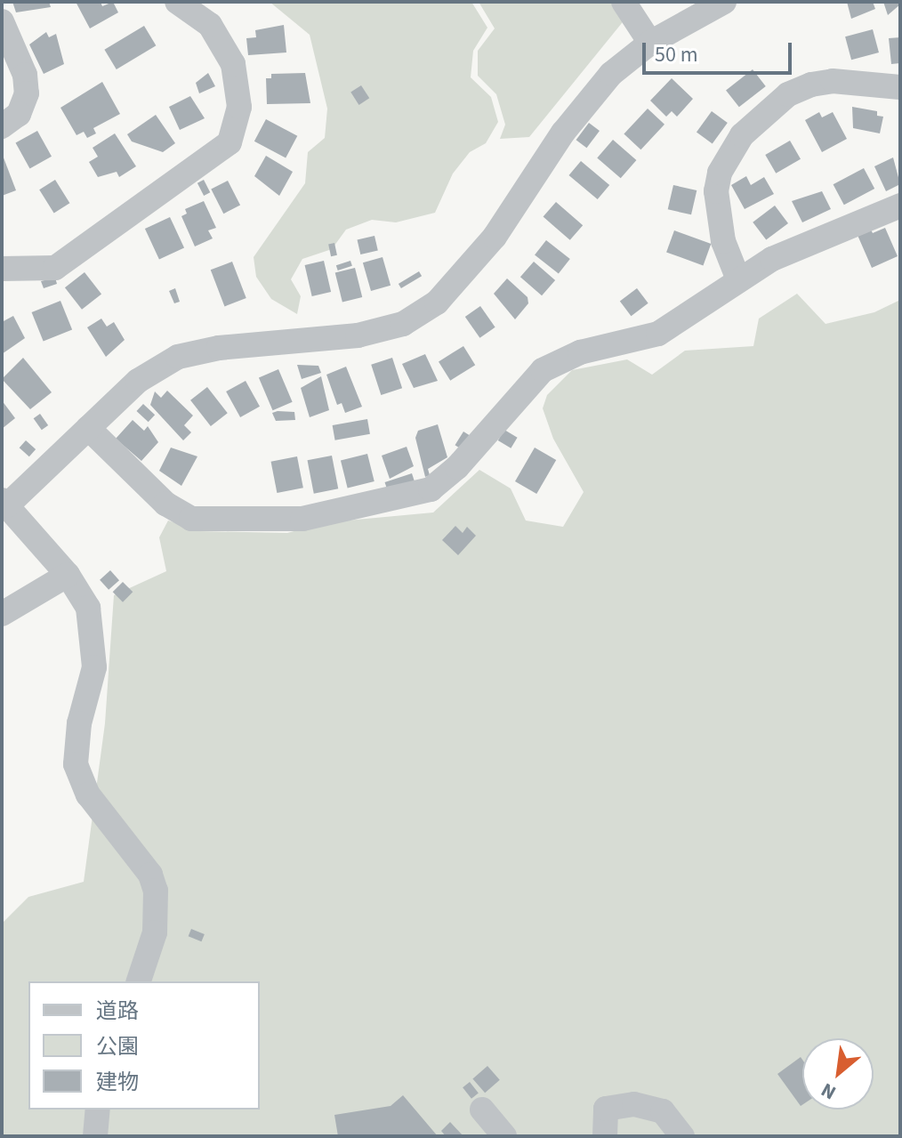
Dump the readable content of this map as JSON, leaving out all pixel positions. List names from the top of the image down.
{
  "legend": ["道路", "公園", "建物"],
  "scale_bar": "50 m",
  "north": "bottom left"
}
